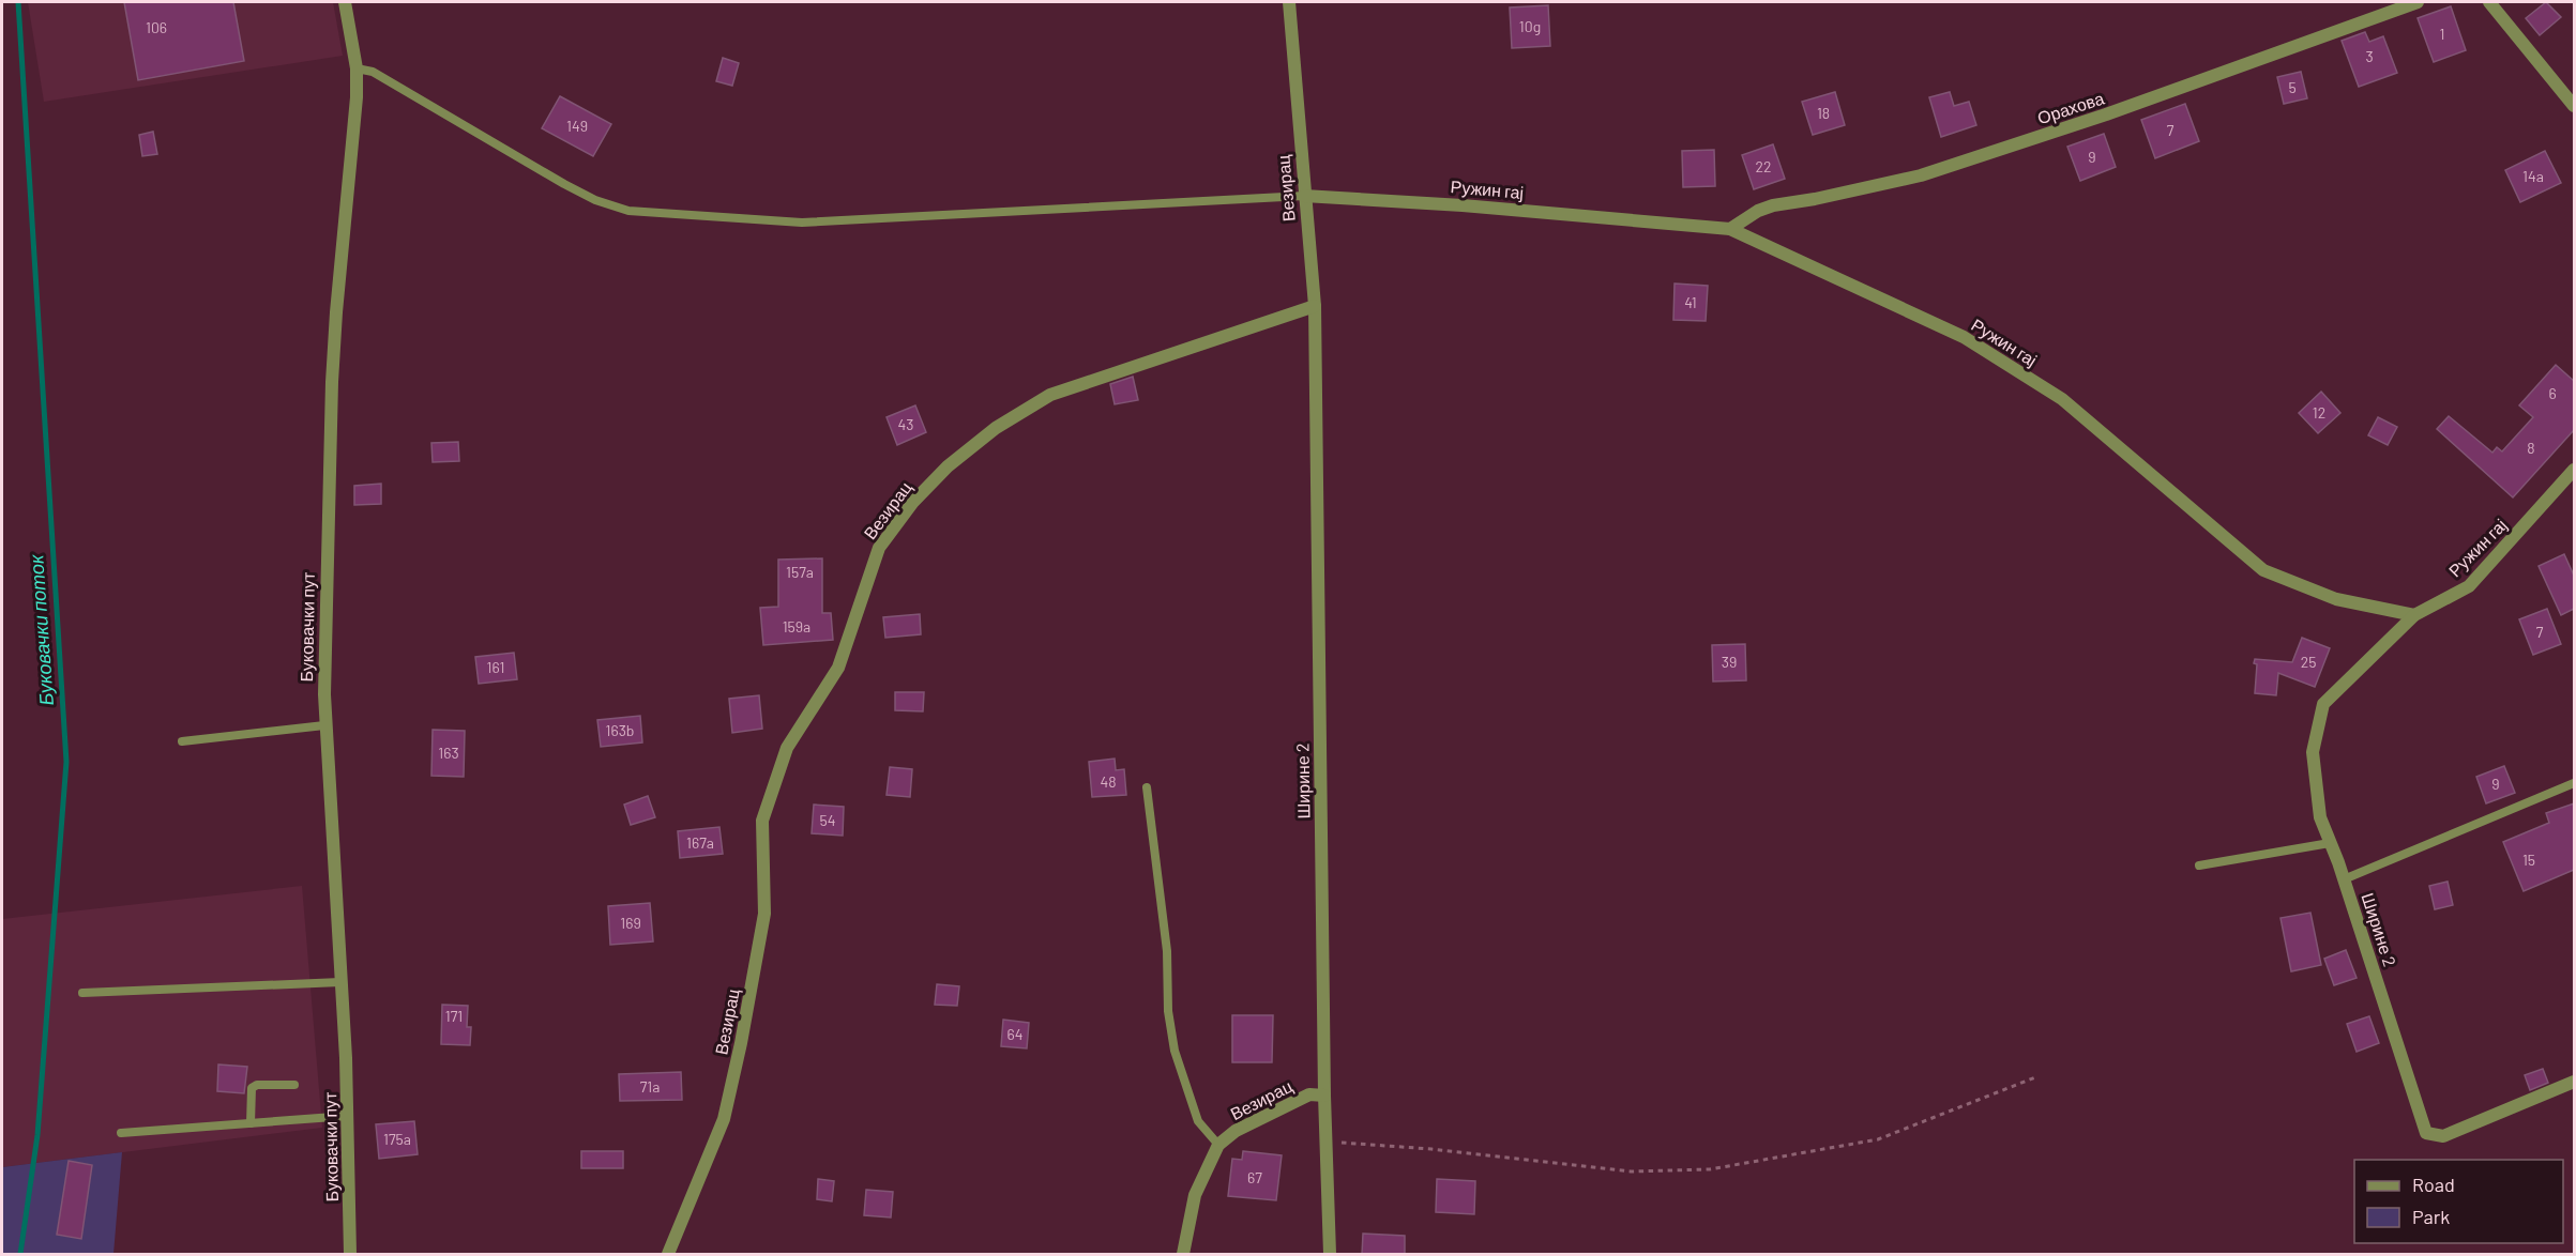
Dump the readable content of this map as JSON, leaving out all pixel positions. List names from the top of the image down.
{
  "streets": {
    "street": [
      "Орахова",
      "Везирац",
      "Ружин гај",
      "Буковачки пут",
      "Ширине 2"
    ]
  },
  "crossings": [
    ["Орахова", "Ружин гај"],
    ["Везирац", "Ружин гај"],
    ["Везирац", "Ширине 2"],
    ["Ружин гај", "Ширине 2"]
  ],
  "water": ["Буковачки поток"],
  "house_numbers": [
    "10g",
    "106",
    "1",
    "3",
    "5",
    "18",
    "149",
    "7",
    "9",
    "22",
    "14a",
    "41",
    "6",
    "12",
    "43",
    "8",
    "157a",
    "159a",
    "7",
    "39",
    "25",
    "161",
    "163b",
    "163",
    "48",
    "9",
    "54",
    "167a",
    "15",
    "169",
    "171",
    "64",
    "71a",
    "175a",
    "67"
  ],
  "legend": ["Road", "Park"]
}
